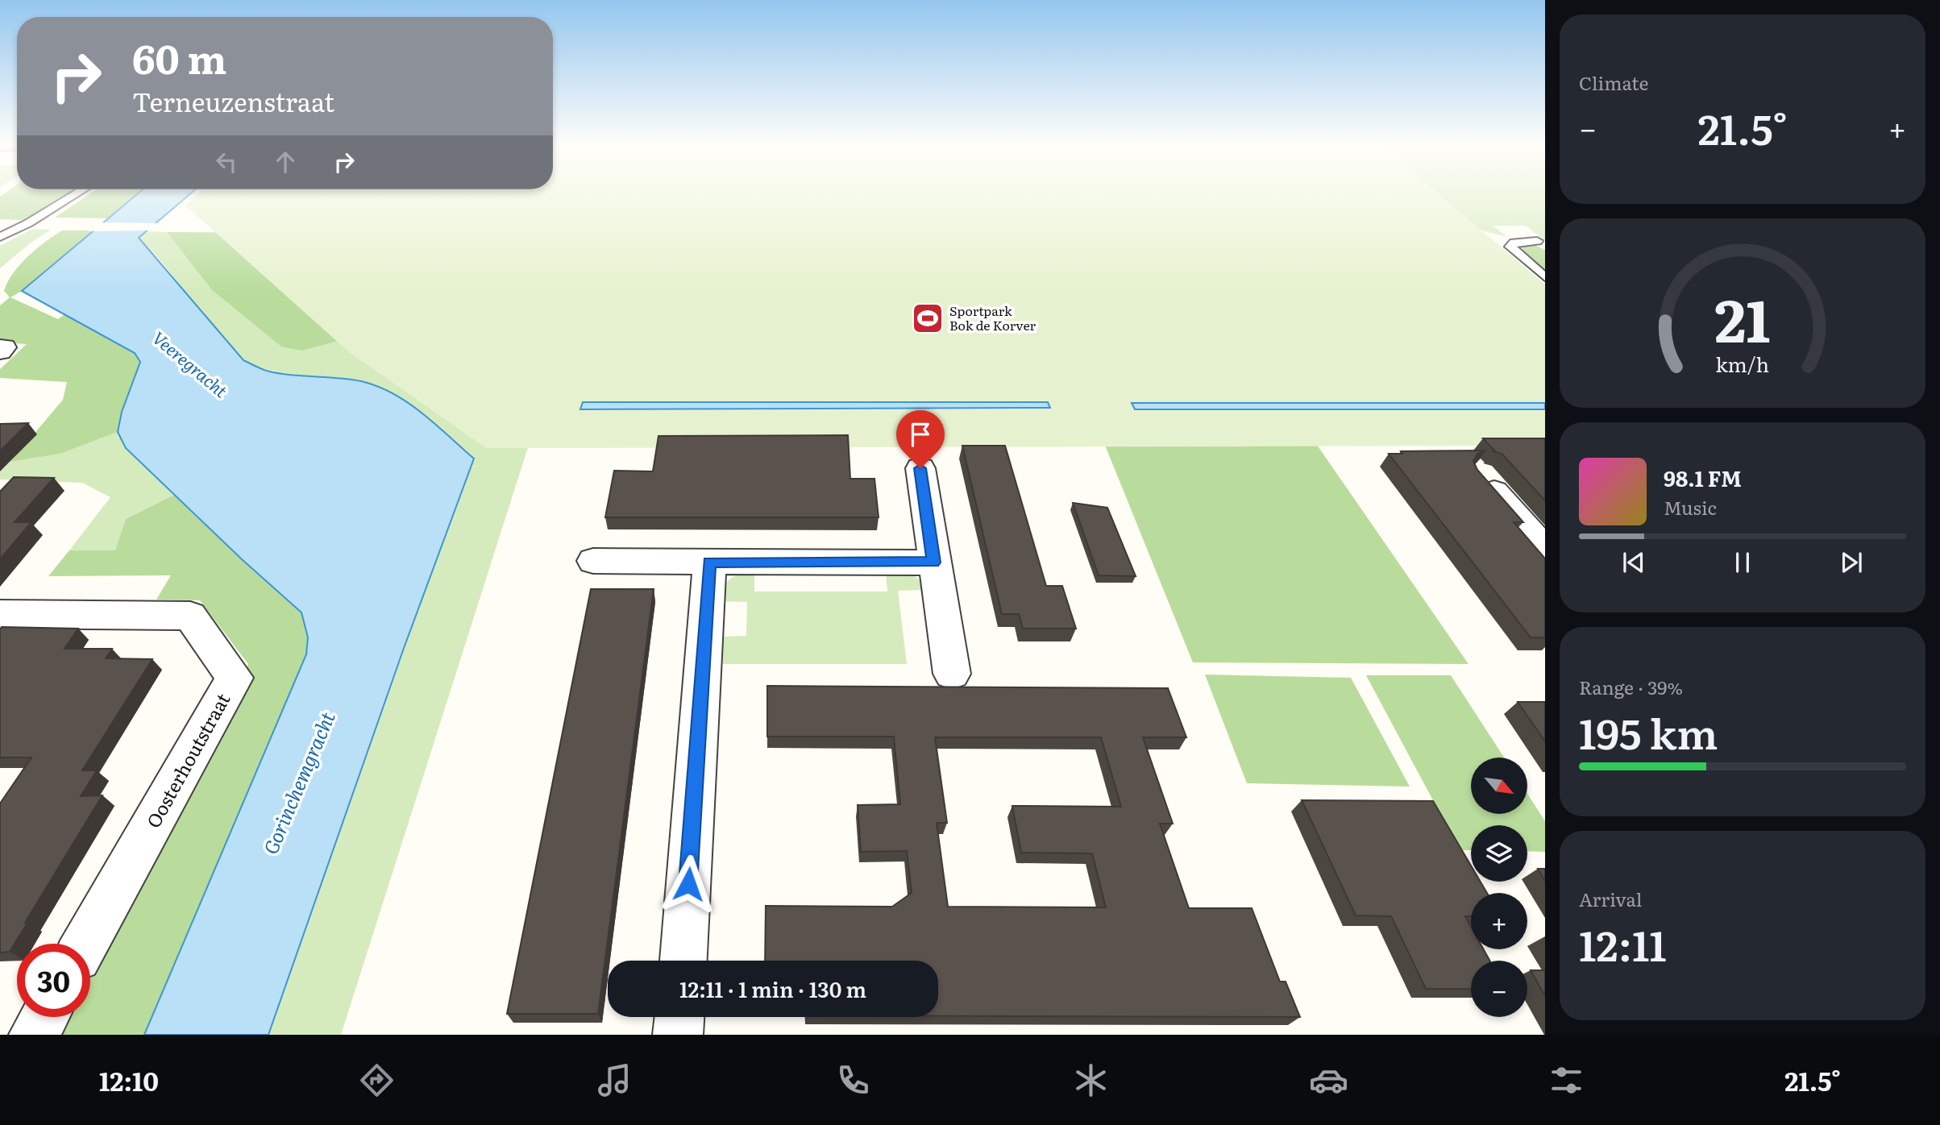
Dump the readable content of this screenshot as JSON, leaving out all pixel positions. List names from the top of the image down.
{
  "streets": {
    "street": ["Oosterhoutstraat"]
  },
  "water": ["Veeregracht", "Gorinchemgracht"],
  "places": {
    "sports": ["Sportpark Bok de Korver"]
  },
  "north": "bottom right",
  "page": {
    "tile": [
      "Climate",
      ["Range · 39%", "195 km"],
      ["Arrival", "12:11"]
    ],
    "turn": ["60 m", "Terneuzenstraat"],
    "heat": ["−", "21.5°", "+"],
    "song": ["98.1 FM", "Music"],
    "map_buttons": ["+", "−"],
    "limit": "30",
    "trip": "12:11 · 1 min · 130 m",
    "tabs": ["12:10", "21.5°"],
    "gauge": ["21", "km/h"]
  }
}
